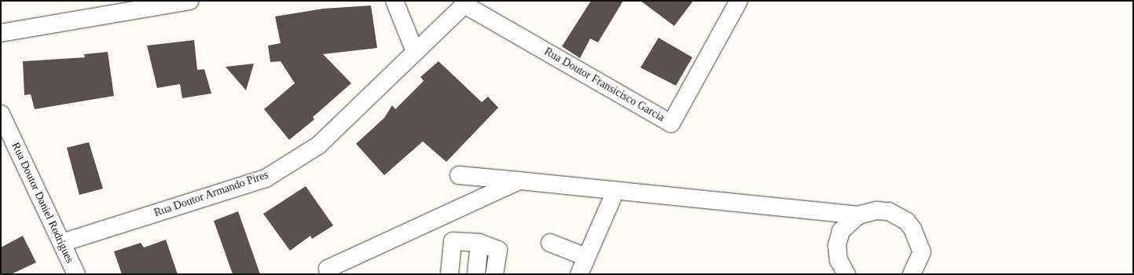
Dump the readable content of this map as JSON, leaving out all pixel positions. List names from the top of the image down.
{
  "streets": {
    "street": ["Rua Doutor Fransicisco Garcia", "Rua Doutor Armando Pires", "Rua Doutor Daniel Rodrígues"]
  },
  "crossings": [
    ["Rua Doutor Fransicisco Garcia", "Rua Doutor Armando Pires"],
    ["Rua Doutor Armando Pires", "Rua Doutor Daniel Rodrígues"]
  ]
}
